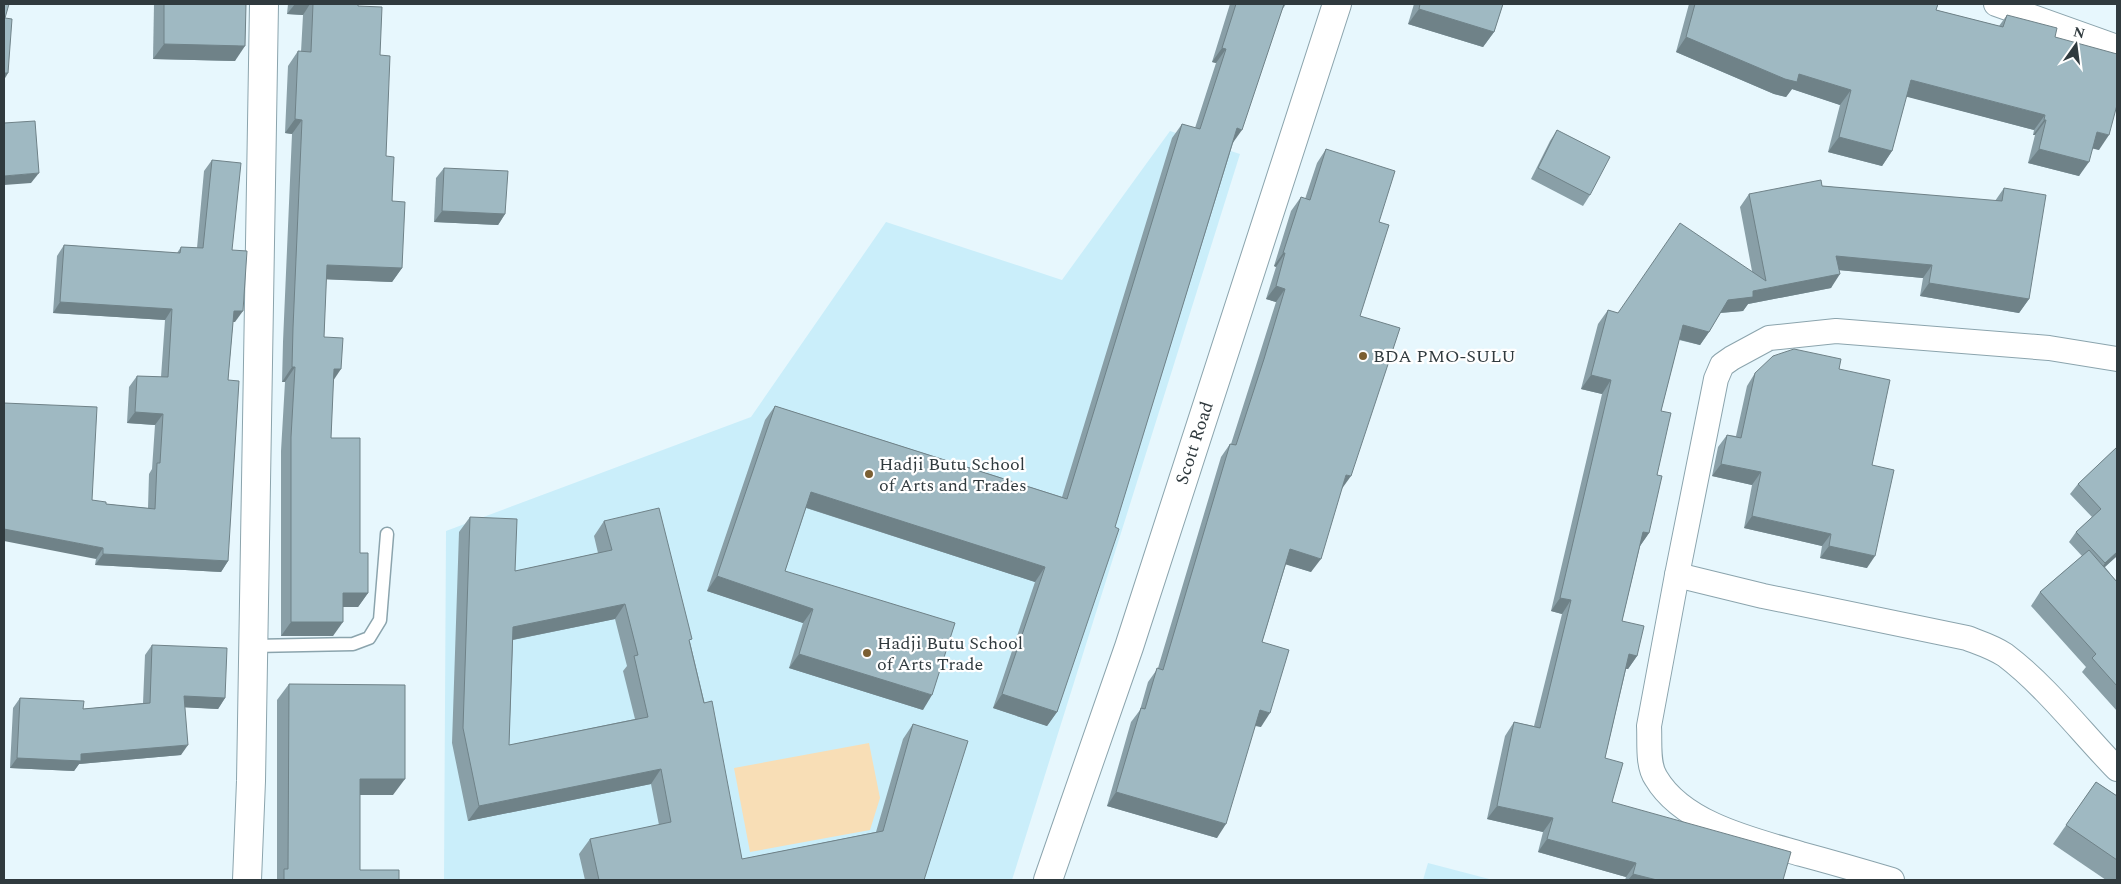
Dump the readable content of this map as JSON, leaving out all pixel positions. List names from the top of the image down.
{
  "streets": {
    "street": ["Scott Road"]
  },
  "places": ["BDA PMO-SULU", "Hadji Butu School of Arts and Trades", "Hadji Butu School of Arts Trade"],
  "north": "top"
}
